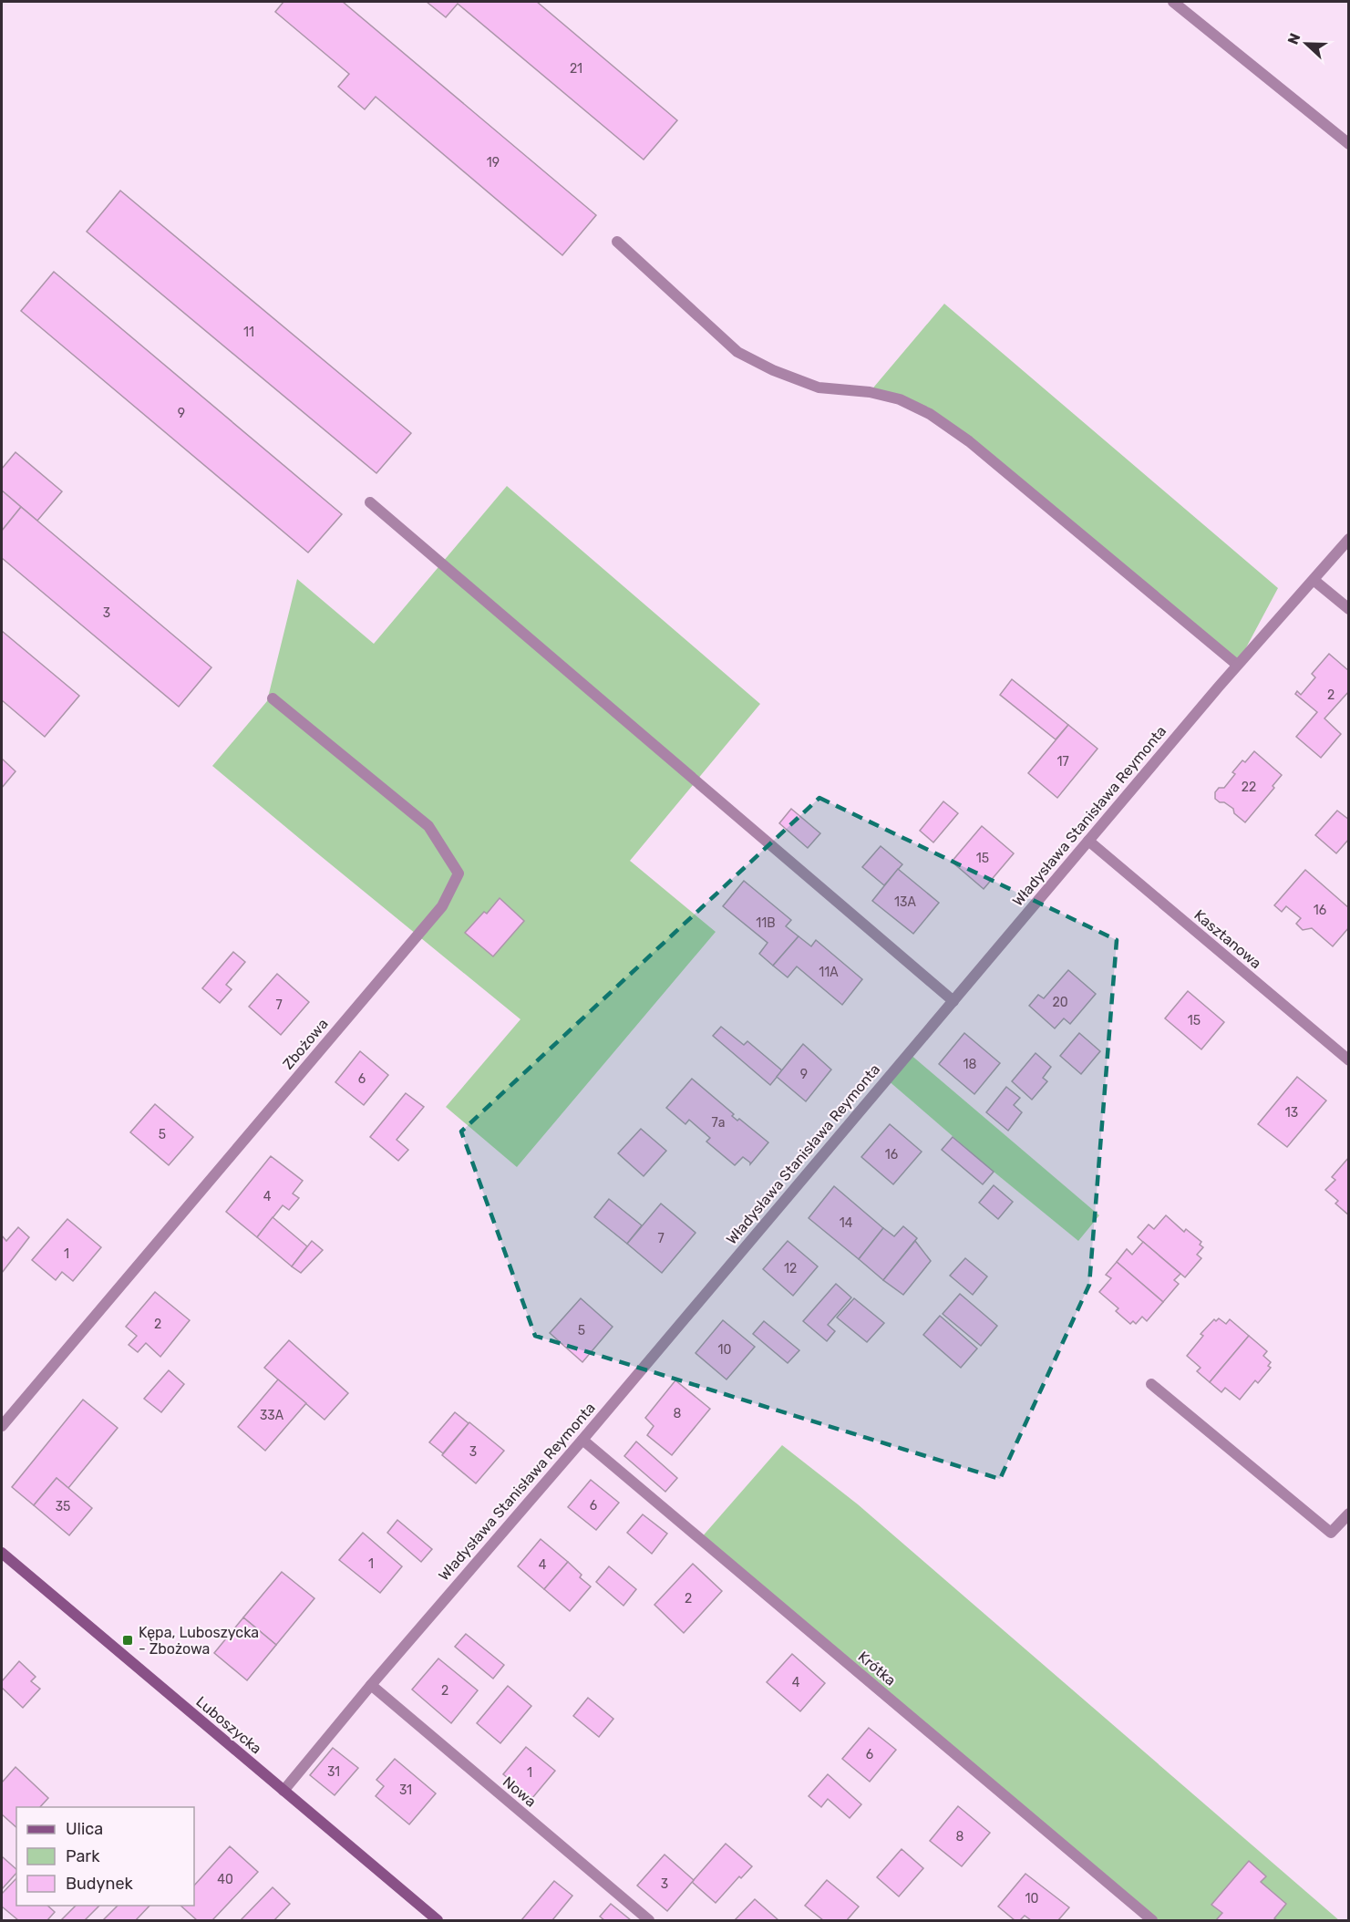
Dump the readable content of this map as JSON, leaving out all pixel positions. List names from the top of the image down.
{
  "streets": {
    "street": [
      "Władysława Stanisława Reymonta",
      "Kasztanowa",
      "Zbożowa",
      "Krótka",
      "Luboszycka",
      "Nowa"
    ]
  },
  "crossings": [
    ["Władysława Stanisława Reymonta", "Kasztanowa"],
    ["Władysława Stanisława Reymonta", "Krótka"],
    ["Władysława Stanisława Reymonta", "Luboszycka"],
    ["Władysława Stanisława Reymonta", "Nowa"]
  ],
  "places": {
    "transit": ["Kępa, Luboszycka - Zbożowa"]
  },
  "house_numbers": [
    "21",
    "19",
    "11",
    "9",
    "3",
    "2",
    "17",
    "22",
    "15",
    "13A",
    "16",
    "11B",
    "11A",
    "20",
    "7",
    "15",
    "18",
    "9",
    "6",
    "13",
    "7a",
    "5",
    "16",
    "4",
    "14",
    "7",
    "1",
    "12",
    "2",
    "5",
    "10",
    "8",
    "33A",
    "3",
    "6",
    "35",
    "1",
    "4",
    "2",
    "4",
    "2",
    "6",
    "31",
    "1",
    "31",
    "8",
    "40",
    "3",
    "10"
  ],
  "legend": ["Ulica", "Park", "Budynek"],
  "north": "left"
}
